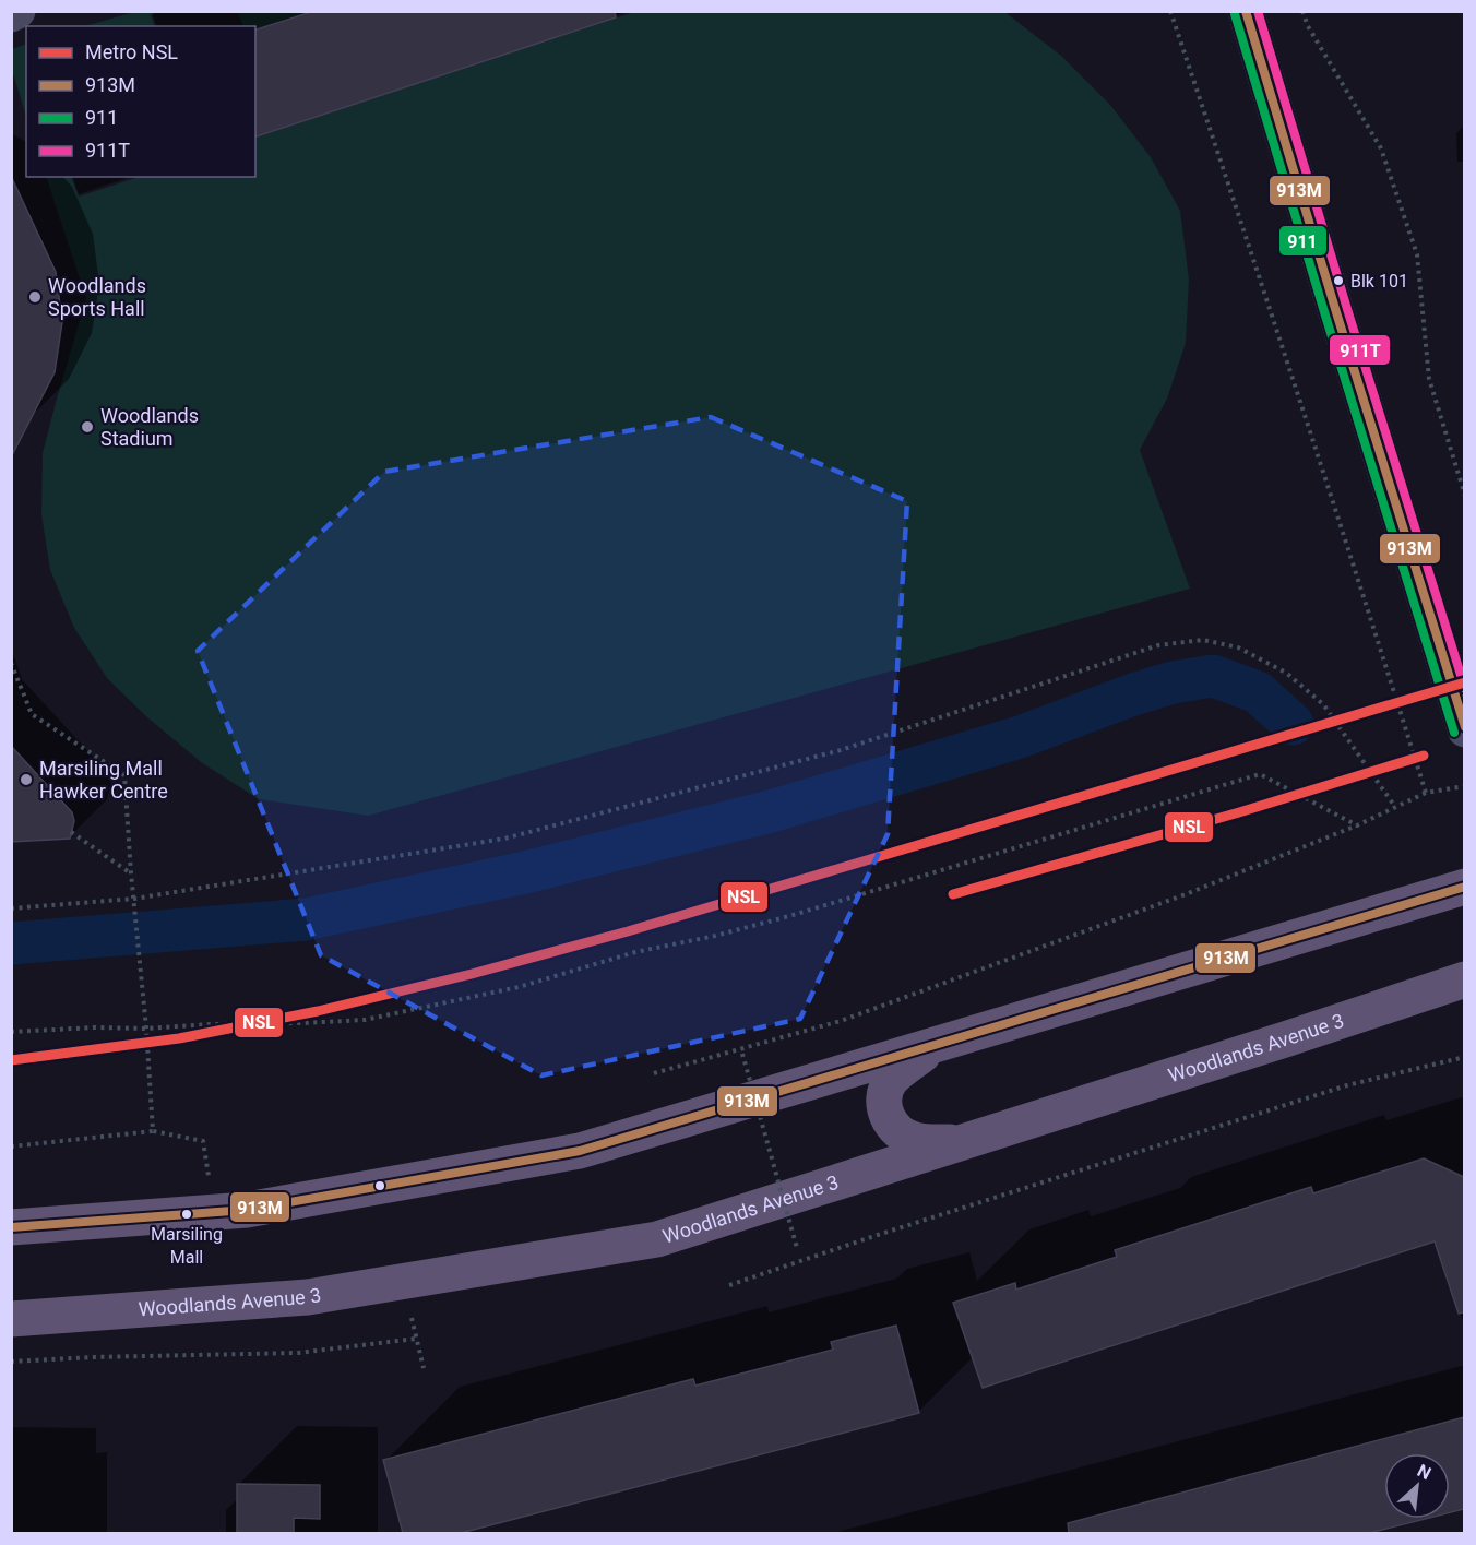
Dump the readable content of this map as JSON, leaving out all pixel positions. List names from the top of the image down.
{
  "streets": {
    "main road": ["Woodlands Avenue 3"]
  },
  "places": [
    "Blk 101",
    "Woodlands Sports Hall",
    "Woodlands Stadium",
    "Marsiling Mall Hawker Centre",
    "Marsiling Mall"
  ],
  "lines": [
    "transit line 913M",
    "transit line 911T",
    "transit line 911",
    "metro line NSL"
  ],
  "legend": [
    "Metro NSL",
    "913M",
    "911",
    "911T"
  ],
  "north": "top right"
}
